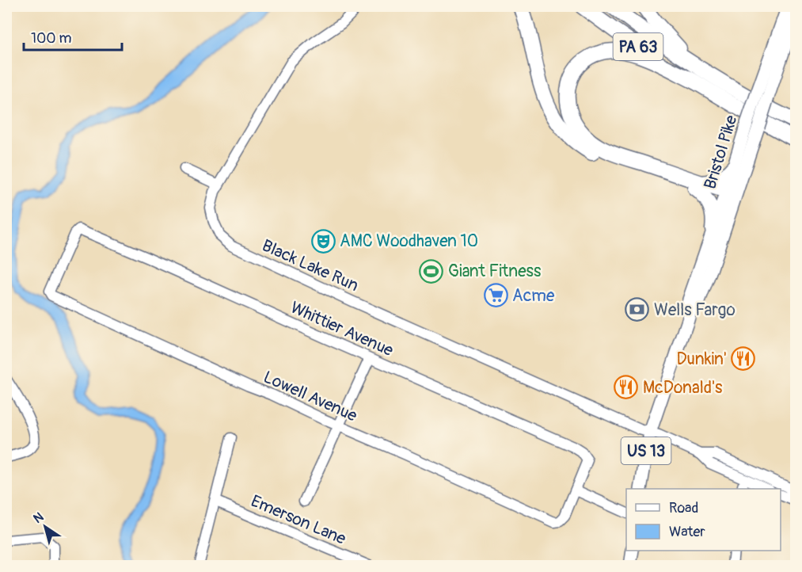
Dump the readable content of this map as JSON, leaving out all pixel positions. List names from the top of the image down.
{
  "streets": {
    "highway": ["PA 63"],
    "main road": ["Bristol Pike", "US 13"],
    "street": [
      "Black Lake Run",
      "Whittier Avenue",
      "Lowell Avenue",
      "Emerson Lane"
    ]
  },
  "crossings": [
    ["Bristol Pike", "Black Lake Run"],
    ["Whittier Avenue", "Lowell Avenue"]
  ],
  "places": {
    "theatre": ["AMC Woodhaven 10"],
    "sports": ["Giant Fitness"],
    "supermarket": ["Acme"],
    "bank": ["Wells Fargo"],
    "restaurant": ["Dunkin'", "McDonald's"]
  },
  "legend": ["Road", "Water"],
  "scale_bar": "100 m",
  "north": "top left"
}
